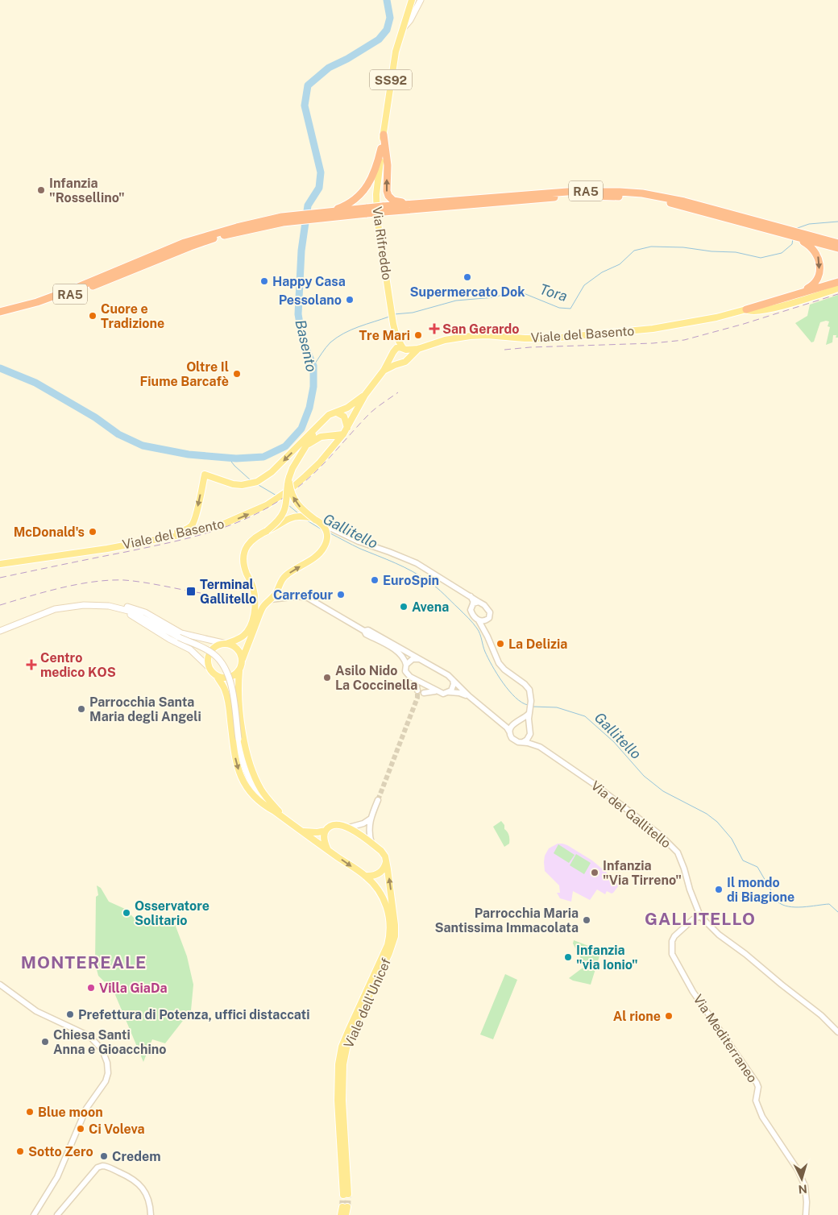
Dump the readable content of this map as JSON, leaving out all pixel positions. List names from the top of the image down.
{
  "streets": {
    "highway": ["RA5"],
    "main road": [
      "SS92",
      "Via Rifreddo",
      "Viale del Basento",
      "Viale dell'Unicef"
    ],
    "street": ["Via del Gallitello", "Via Mediterraneo"]
  },
  "crossings": [
    ["SS92", "Via Rifreddo"],
    ["SS92", "Viale del Basento"],
    ["Via del Gallitello", "Via Mediterraneo"]
  ],
  "districts": ["GALLITELLO", "MONTEREALE"],
  "water": ["Tora", "Basento", "Gallitello"],
  "places": {
    "other": [
      "Infanzia \"Rossellino\"",
      "Supermercato Dok",
      "Happy Casa",
      "Pessolano",
      "Cuore e Tradizione",
      "Tre Mari",
      "Oltre Il Fiume Barcafè",
      "McDonald's",
      "EuroSpin",
      "Carrefour",
      "Avena",
      "La Delizia",
      "Asilo Nido La Coccinella",
      "Parrocchia Santa Maria degli Angeli",
      "Infanzia \"Via Tirreno\"",
      "Il mondo di Biagione",
      "Osservatore Solitario",
      "Parrocchia Maria Santissima Immacolata",
      "Infanzia \"via Ionio\"",
      "Villa GiaDa",
      "Prefettura di Potenza, uffici distaccati",
      "Al rione",
      "Chiesa Santi Anna e Gioacchino",
      "Blue moon",
      "Ci Voleva",
      "Sotto Zero",
      "Credem"
    ],
    "health": ["San Gerardo", "Centro medico KOS"],
    "transit": ["Terminal Gallitello"]
  },
  "north": "bottom"
}
